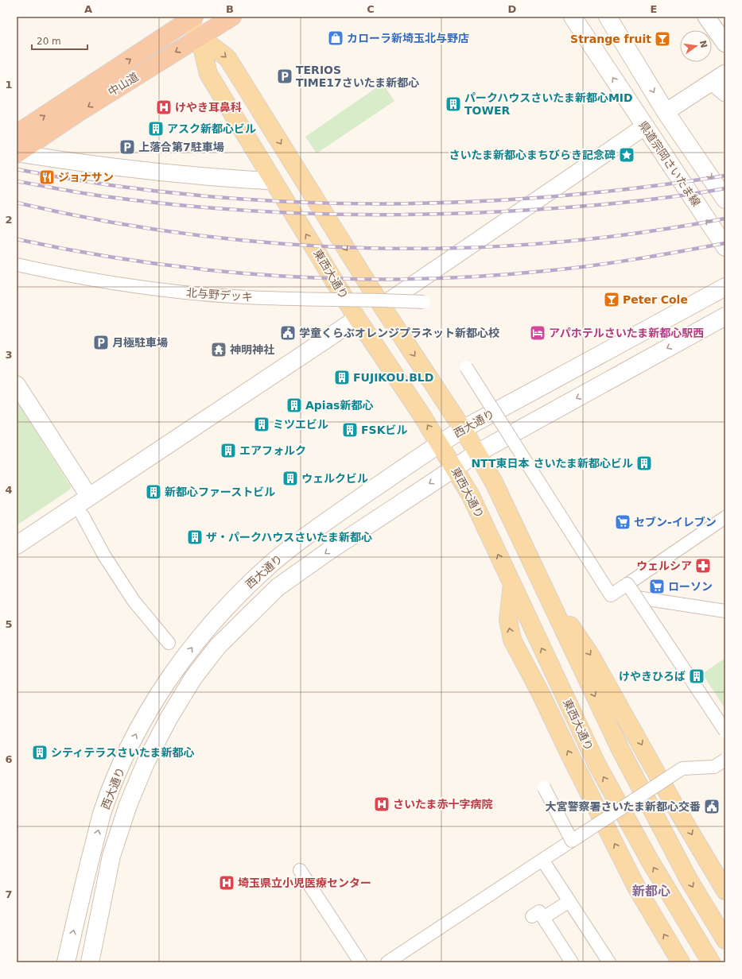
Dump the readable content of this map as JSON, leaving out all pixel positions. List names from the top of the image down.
{
  "streets": {
    "highway": ["中山道"],
    "main road": ["東西大通り"],
    "street": ["県道宗岡さいたま線", "北与野デッキ", "西大通り"]
  },
  "crossings": [
    ["中山道", "東西大通り"],
    ["東西大通り", "西大通り"]
  ],
  "districts": ["新都心"],
  "places": {
    "shop": ["カローラ新埼玉北与野店"],
    "bar": ["Strange fruit", "Peter Cole"],
    "parking": ["TERIOS TIME17さいたま新都心", "上落合第7駐車場", "月極駐車場"],
    "building": [
      "パークハウスさいたま新都心MID TOWER",
      "アスク新都心ビル",
      "FUJIKOU.BLD",
      "Apias新都心",
      "ミツエビル",
      "FSKビル",
      "エアフォルク",
      "NTT東日本 さいたま新都心ビル",
      "ウェルクビル",
      "新都心ファーストビル",
      "ザ・パークハウスさいたま新都心",
      "けやきひろば",
      "シティテラスさいたま新都心"
    ],
    "hospital": ["けやき耳鼻科", "さいたま赤十字病院", "埼玉県立小児医療センター"],
    "place": ["さいたま新都心まちびらき記念碑"],
    "restaurant": ["ジョナサン"],
    "public building": ["学童くらぶオレンジプラネット新都心校", "大宮警察署さいたま新都心交番"],
    "hotel": ["アパホテルさいたま新都心駅西"],
    "temple": ["神明神社"],
    "supermarket": ["セブン-イレブン", "ローソン"],
    "pharmacy": ["ウェルシア"]
  },
  "scale_bar": "20 m",
  "north": "right",
  "grid": {
    "columns": [
      "A",
      "B",
      "C",
      "D",
      "E"
    ],
    "rows": [
      "1",
      "2",
      "3",
      "4",
      "5",
      "6",
      "7"
    ]
  }
}
